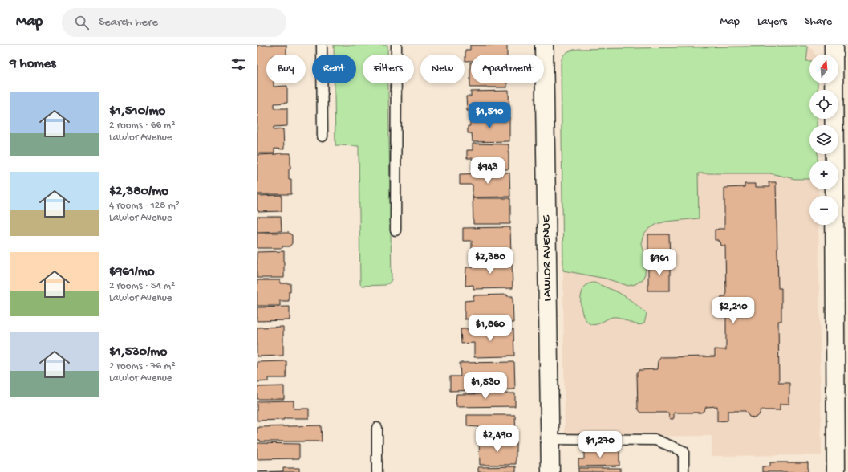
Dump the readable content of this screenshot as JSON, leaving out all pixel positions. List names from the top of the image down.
{
  "streets": {
    "street": ["LAWLOR AVENUE"]
  },
  "north": "top",
  "page": {
    "header": "Map",
    "search": "Search here",
    "nav": ["Map", "Layers", "Share"],
    "heading": "9 homes",
    "map_buttons": ["+", "−"],
    "chip": [
      "Buy",
      "Rent",
      "Filters",
      "New",
      "Apartment"
    ],
    "list": [
      {
        "name": "$1,510/mo",
        "note": "2 rooms · 66 m² · Lawlor Avenue"
      },
      {
        "name": "$2,380/mo",
        "note": "4 rooms · 128 m² · Lawlor Avenue"
      },
      {
        "name": "$961/mo",
        "note": "2 rooms · 54 m² · Lawlor Avenue"
      },
      {
        "name": "$1,530/mo",
        "note": "2 rooms · 76 m² · Lawlor Avenue"
      }
    ],
    "price": [
      "$1,510",
      "$943",
      "$2,380",
      "$961",
      "$2,210",
      "$1,860",
      "$1,530",
      "$2,490",
      "$1,270"
    ]
  }
}
